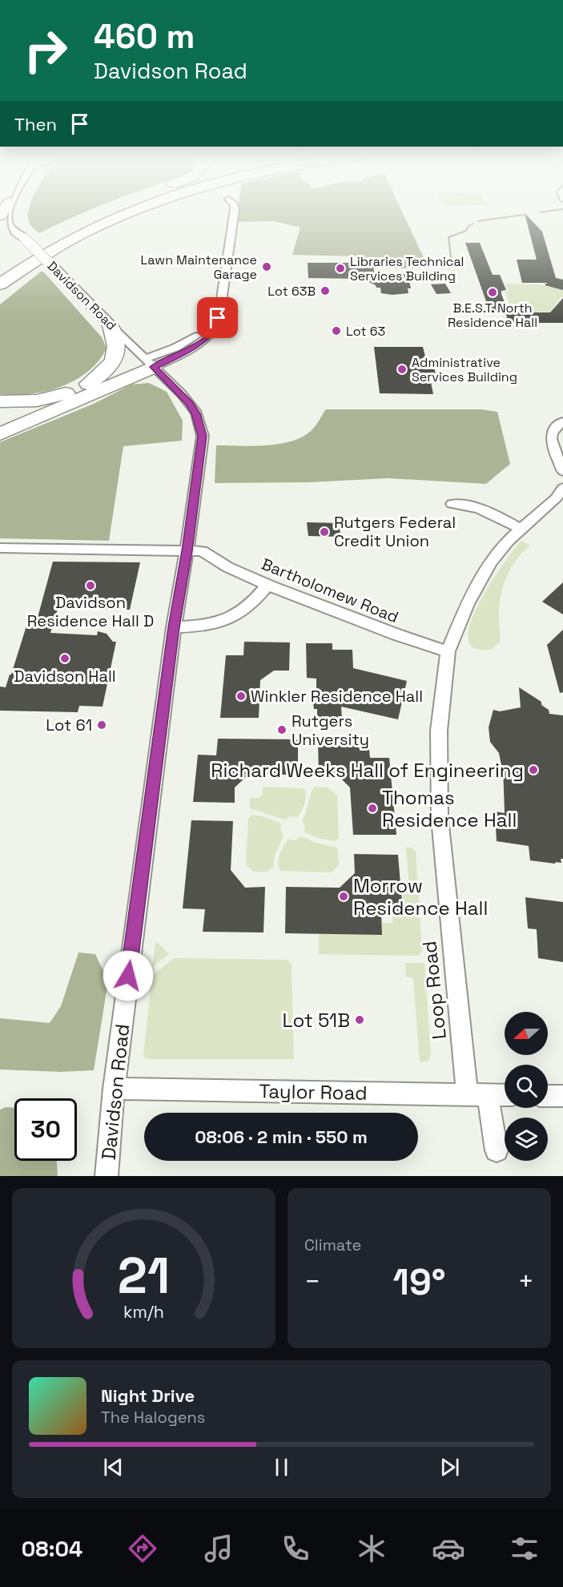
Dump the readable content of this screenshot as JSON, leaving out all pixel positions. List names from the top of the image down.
{
  "streets": {
    "main road": ["Davidson Road"],
    "street": ["Bartholomew Road", "Loop Road", "Taylor Road"]
  },
  "crossings": [
    ["Davidson Road", "Bartholomew Road"],
    ["Davidson Road", "Taylor Road"],
    ["Bartholomew Road", "Loop Road"],
    ["Loop Road", "Taylor Road"]
  ],
  "places": [
    "Lawn Maintenance Garage",
    "Libraries Technical Services Building",
    "Lot 63B",
    "B.E.S.T. North Residence Hall",
    "Lot 63",
    "Administrative Services Building",
    "Rutgers Federal Credit Union",
    "Davidson Residence Hall D",
    "Davidson Hall",
    "Winkler Residence Hall",
    "Lot 61",
    "Rutgers University",
    "Richard Weeks Hall of Engineering",
    "Thomas Residence Hall",
    "Morrow Residence Hall",
    "Lot 51B"
  ],
  "north": "left",
  "page": {
    "turn": ["460 m", "Davidson Road"],
    "then": "Then",
    "limit": "30",
    "trip": "08:06 · 2 min · 550 m",
    "tile": "Climate",
    "heat": ["−", "19°", "+"],
    "song": ["Night Drive", "The Halogens"],
    "tabs": "08:04",
    "gauge": ["21", "km/h"]
  }
}
